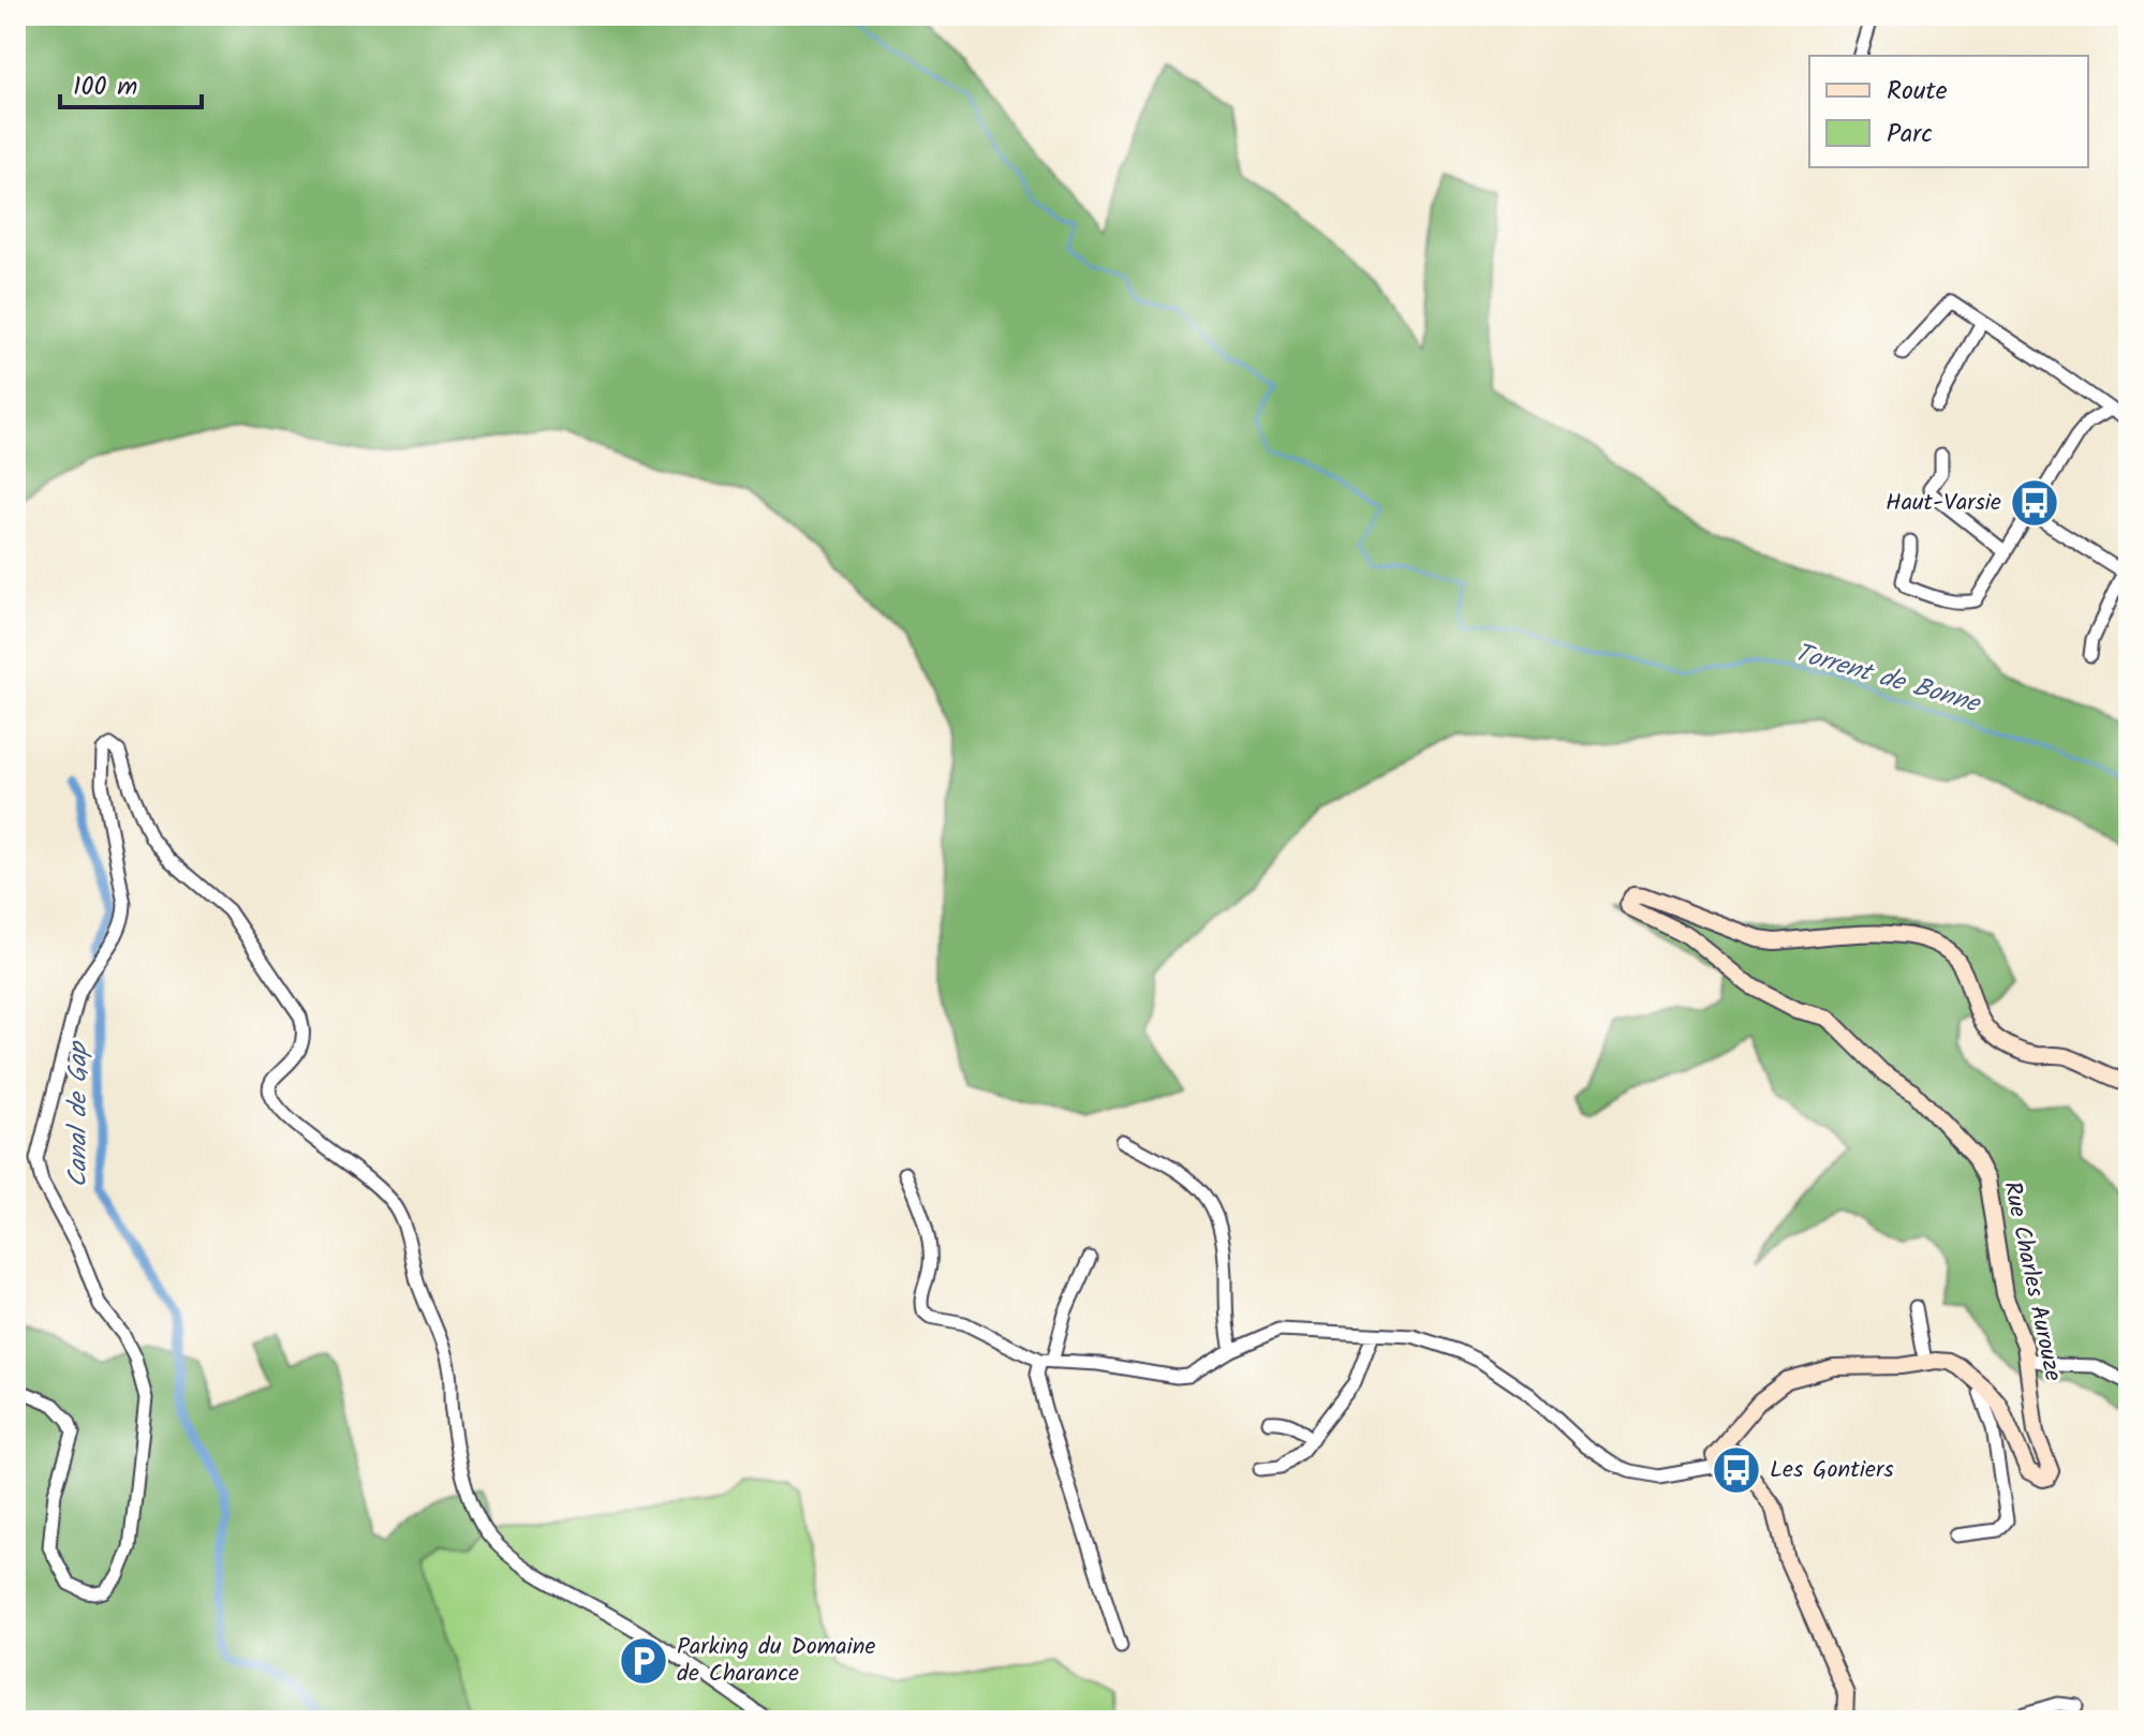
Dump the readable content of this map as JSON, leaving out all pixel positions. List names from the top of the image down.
{
  "streets": {
    "street": ["Rue Charles Aurouze"]
  },
  "water": ["Torrent de Bonne", "Canal de Gap"],
  "places": {
    "bus stop": ["Haut-Varsie", "Les Gontiers"],
    "parking": ["Parking du Domaine de Charance"]
  },
  "legend": ["Route", "Parc"],
  "scale_bar": "100 m"
}
